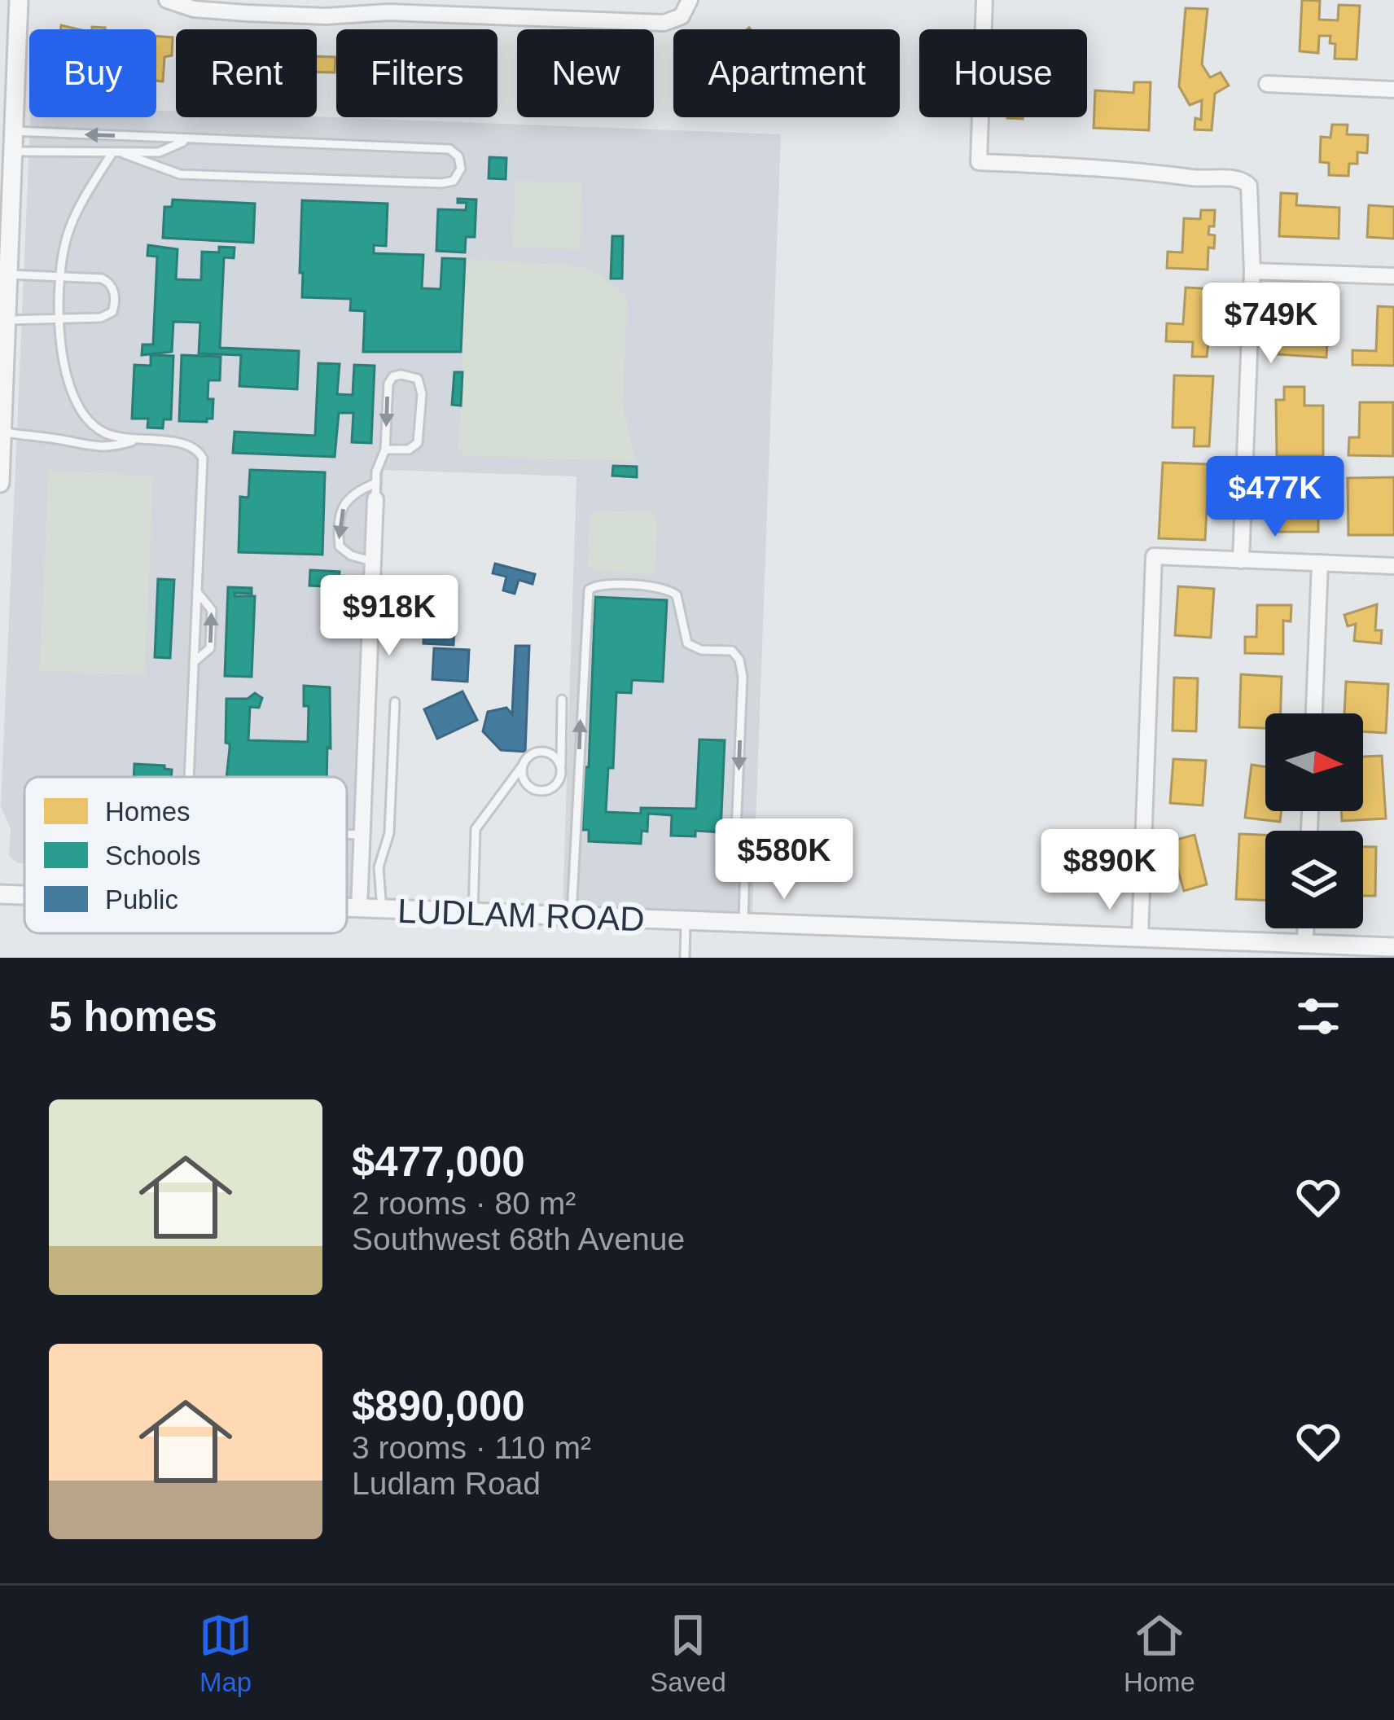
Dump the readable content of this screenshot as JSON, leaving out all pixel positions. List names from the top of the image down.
{
  "streets": {
    "street": ["LUDLAM ROAD"]
  },
  "legend": ["Homes", "Schools", "Public"],
  "north": "right",
  "page": {
    "chip": [
      "Buy",
      "Rent",
      "Filters",
      "New",
      "Apartment",
      "House"
    ],
    "price": [
      "$749K",
      "$477K",
      "$918K",
      "$580K",
      "$890K"
    ],
    "heading": "5 homes",
    "list": [
      {
        "name": "$477,000",
        "note": "2 rooms · 80 m² · Southwest 68th Avenue"
      },
      {
        "name": "$890,000",
        "note": "3 rooms · 110 m² · Ludlam Road"
      }
    ],
    "tabs": ["Map", "Saved", "Home"]
  }
}
